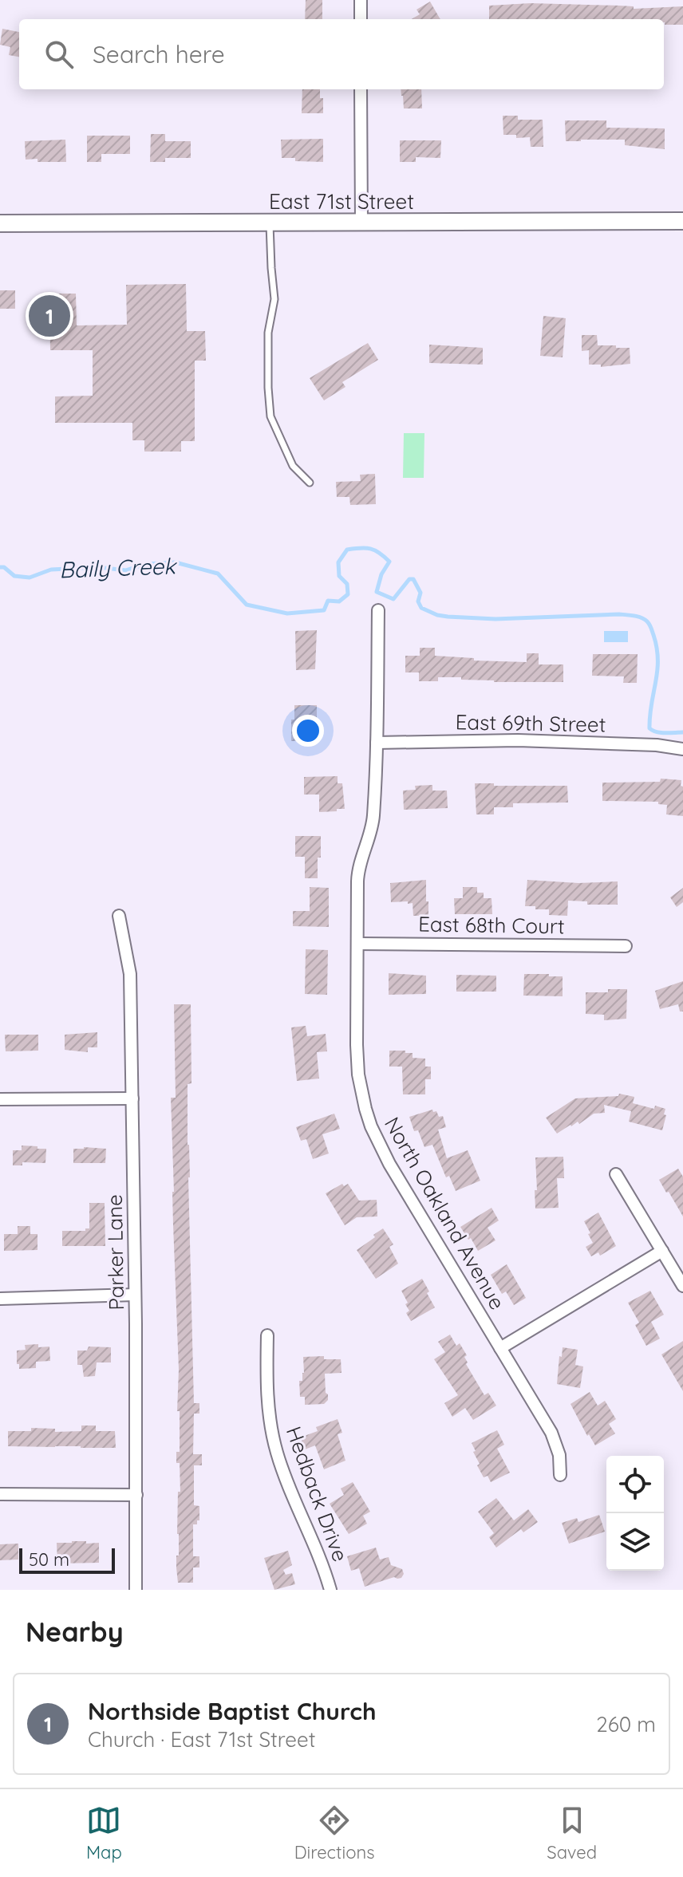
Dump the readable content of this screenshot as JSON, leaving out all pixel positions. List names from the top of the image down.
{
  "streets": {
    "main road": ["East 71st Street"],
    "street": [
      "East 69th Street",
      "East 68th Court",
      "North Oakland Avenue",
      "Parker Lane",
      "Hedback Drive"
    ]
  },
  "crossings": [
    ["East 69th Street", "North Oakland Avenue"],
    ["East 68th Court", "North Oakland Avenue"]
  ],
  "water": ["Baily Creek"],
  "scale_bar": "50 m",
  "page": {
    "search": "Search here",
    "pins": "1",
    "scale": "50 m",
    "heading": "Nearby",
    "list": [
      {
        "mark": "1",
        "name": "Northside Baptist Church",
        "note": "Church · East 71st Street",
        "value": "260 m"
      }
    ],
    "nav": ["Map", "Directions", "Saved"]
  }
}
